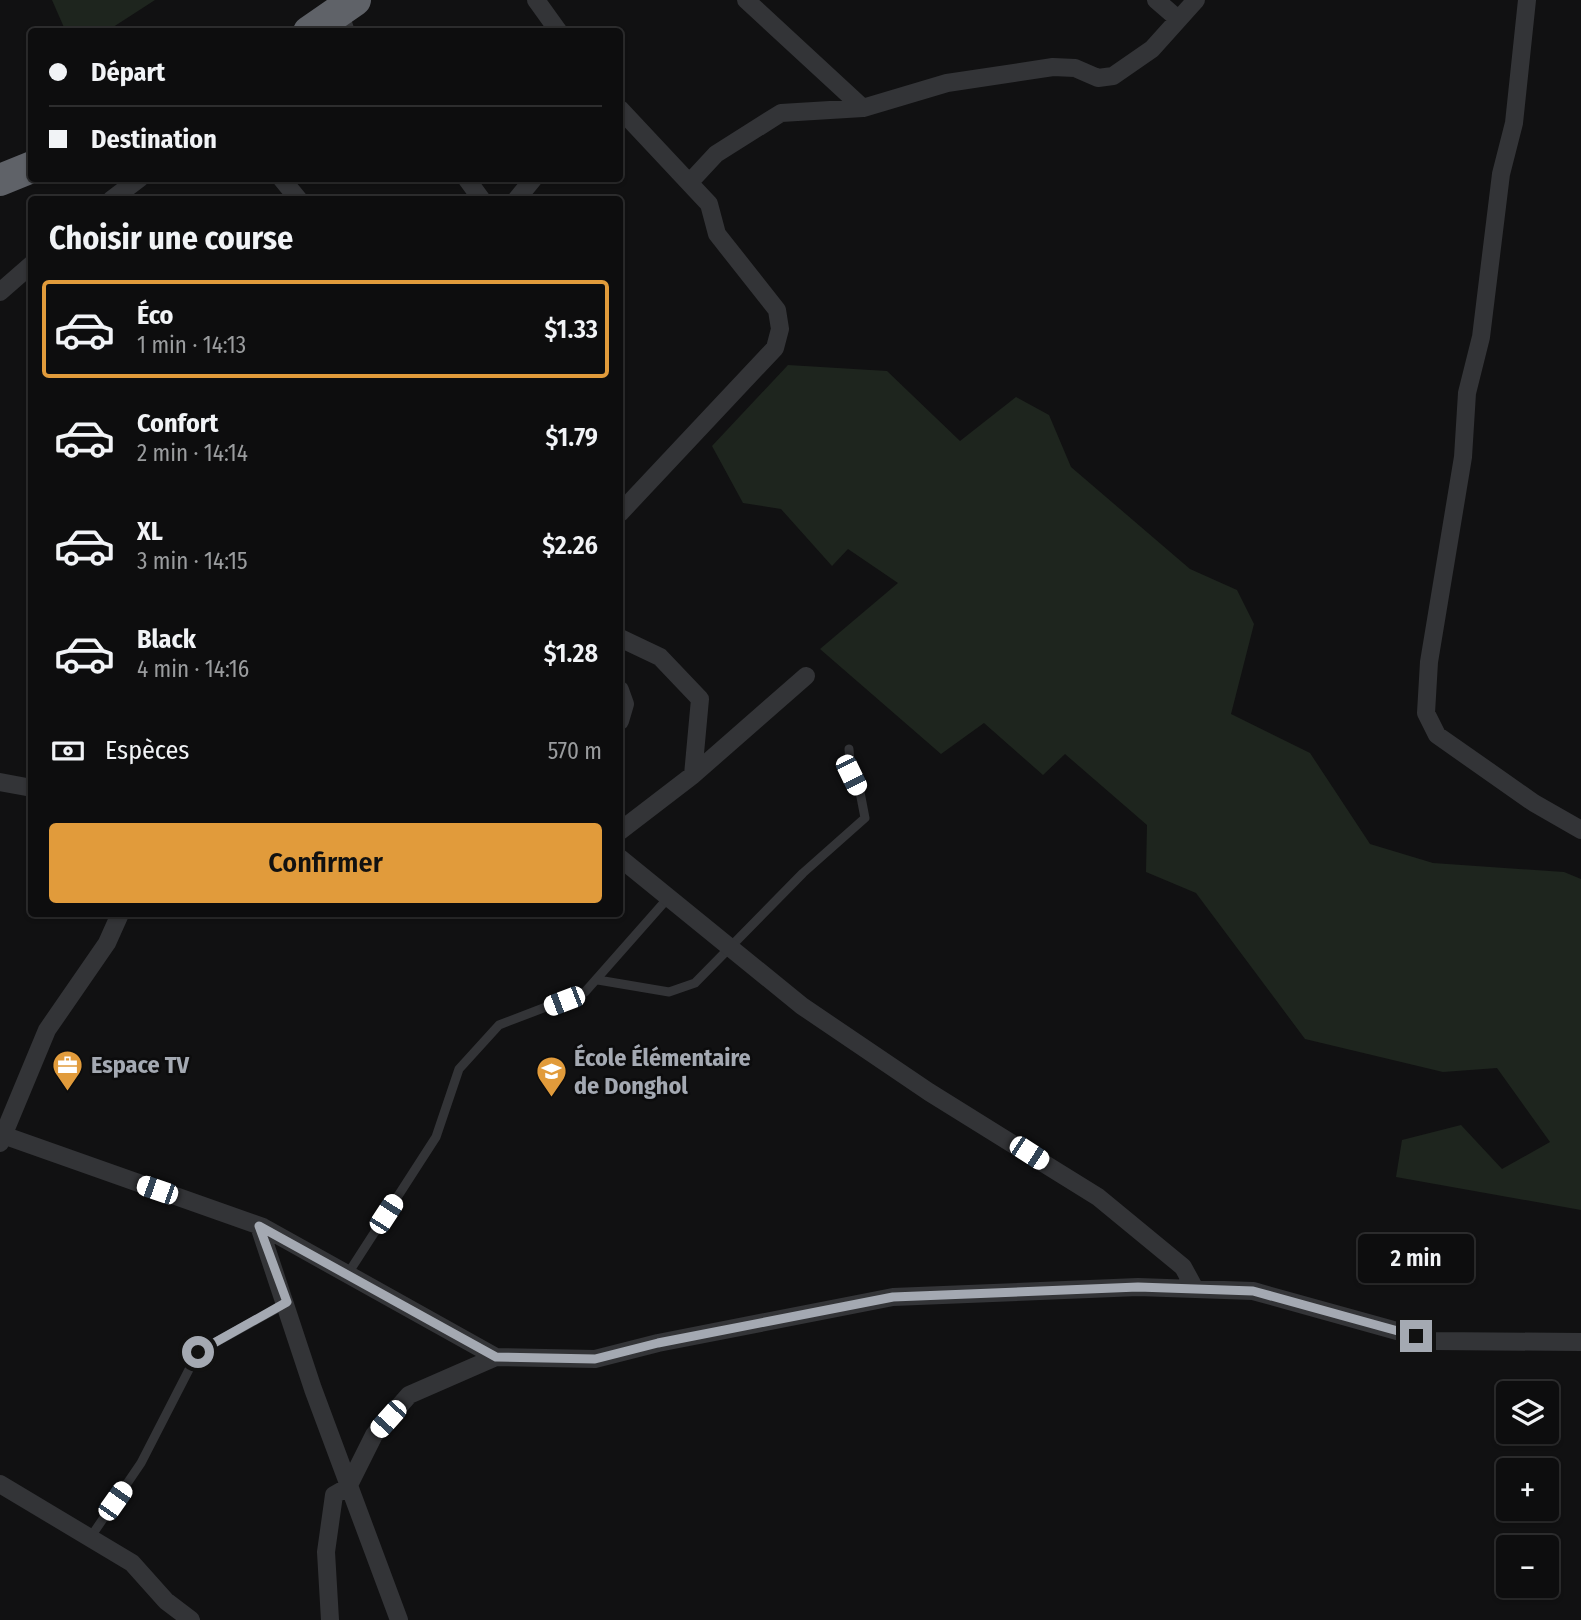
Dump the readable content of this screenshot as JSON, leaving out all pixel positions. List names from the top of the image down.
{
  "places": {
    "office": ["Espace TV"],
    "school or university": ["École Élémentaire de Donghol"]
  },
  "page": {
    "banner": ["Départ", "Destination"],
    "heading": "Choisir une course",
    "list": [
      {
        "name": "Éco",
        "note": "1 min · 14:13",
        "value": "$1.33"
      },
      {
        "name": "Confort",
        "note": "2 min · 14:14",
        "value": "$1.79"
      },
      {
        "name": "XL",
        "note": "3 min · 14:15",
        "value": "$2.26"
      },
      {
        "name": "Black",
        "note": "4 min · 14:16",
        "value": "$1.28"
      }
    ],
    "pay": ["Espèces", "570 m"],
    "buttons": "Confirmer",
    "bubble": "2 min",
    "map_buttons": ["+", "−"]
  }
}
